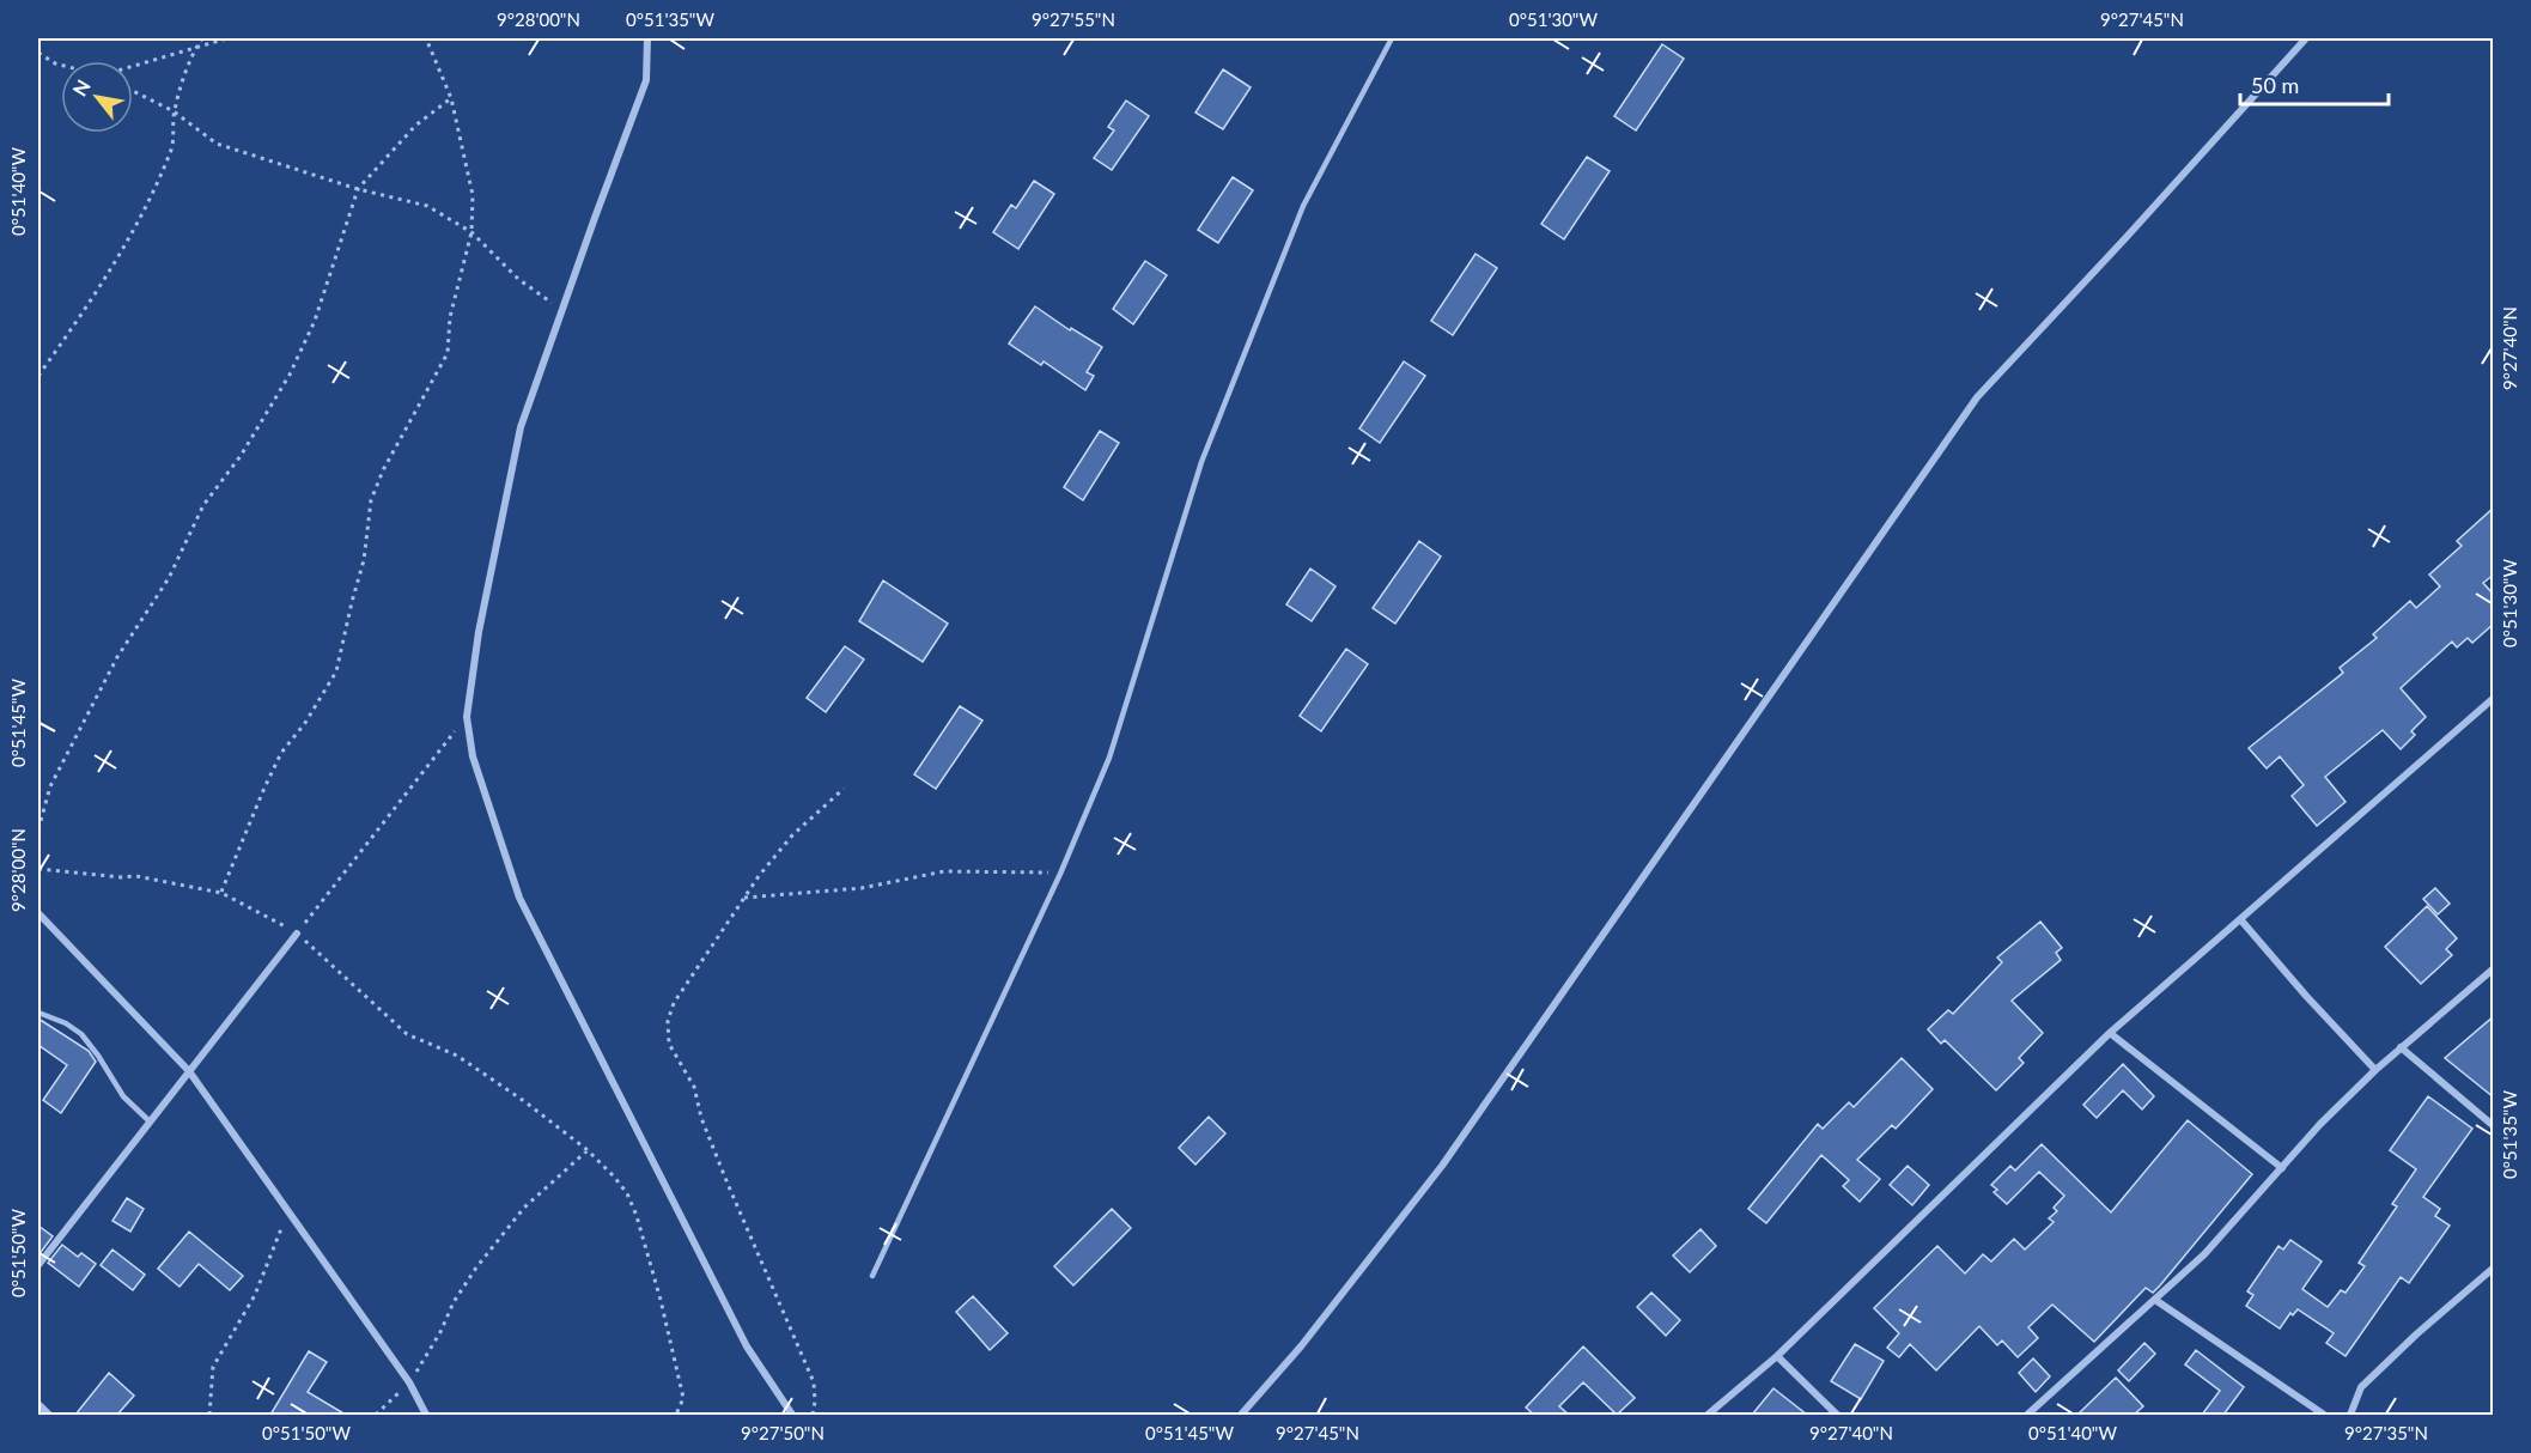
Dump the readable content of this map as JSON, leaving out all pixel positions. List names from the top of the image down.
{
  "scale_bar": "50 m",
  "north": "top left",
  "coordinates": [
    "9°28'00\"N",
    "0°51'35\"W",
    "9°27'55\"N",
    "0°51'30\"W",
    "9°27'45\"N",
    "0°51'40\"W",
    "9°27'40\"N",
    "0°51'45\"W",
    "0°51'50\"W",
    "9°27'50\"N",
    "9°27'35\"N"
  ]
}
